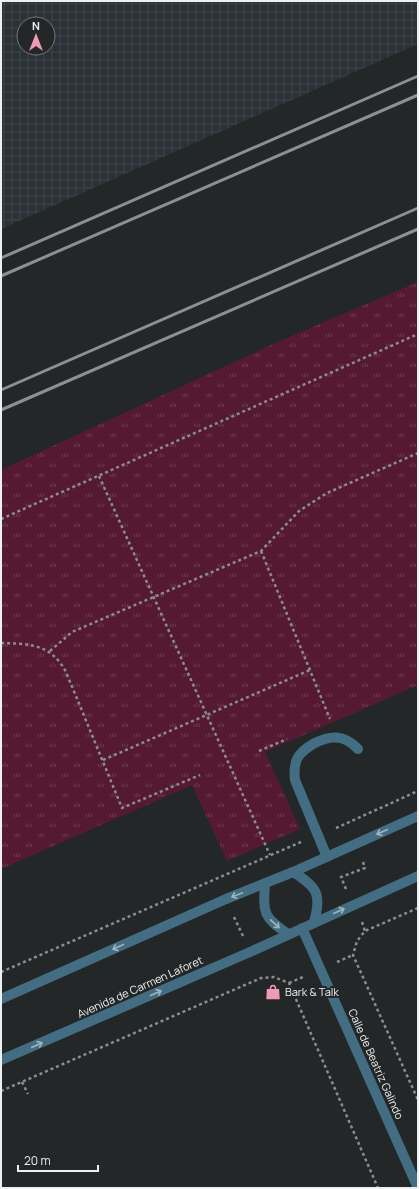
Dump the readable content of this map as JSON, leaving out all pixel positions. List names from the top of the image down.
{
  "streets": {
    "street": ["Avenida de Carmen Laforet", "Calle de Beatriz Galindo"]
  },
  "crossings": [
    ["Avenida de Carmen Laforet", "Calle de Beatriz Galindo"]
  ],
  "places": {
    "shop": ["Bark & Talk"]
  },
  "scale_bar": "20 m",
  "north": "top"
}
